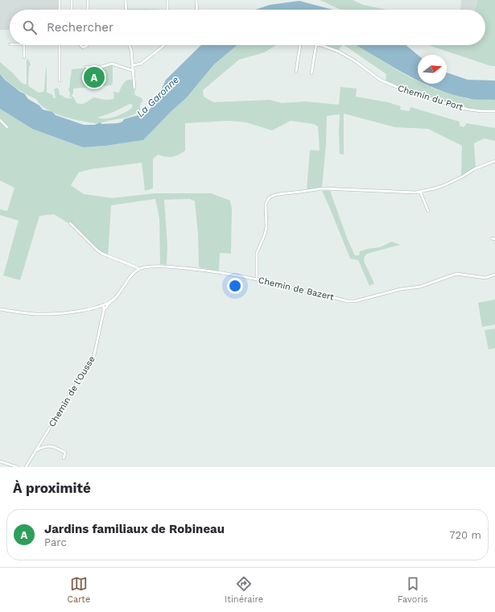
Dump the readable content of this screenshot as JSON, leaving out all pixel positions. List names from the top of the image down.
{
  "streets": {
    "street": ["Chemin du Port", "Chemin de Bazert", "Chemin de l'Ousse"]
  },
  "water": ["La Garonne"],
  "north": "right",
  "page": {
    "search": "Rechercher",
    "pins": "A",
    "heading": "À proximité",
    "list": [
      {
        "mark": "A",
        "name": "Jardins familiaux de Robineau",
        "note": "Parc",
        "value": "720 m"
      }
    ],
    "nav": ["Carte", "Itinéraire", "Favoris"]
  }
}
